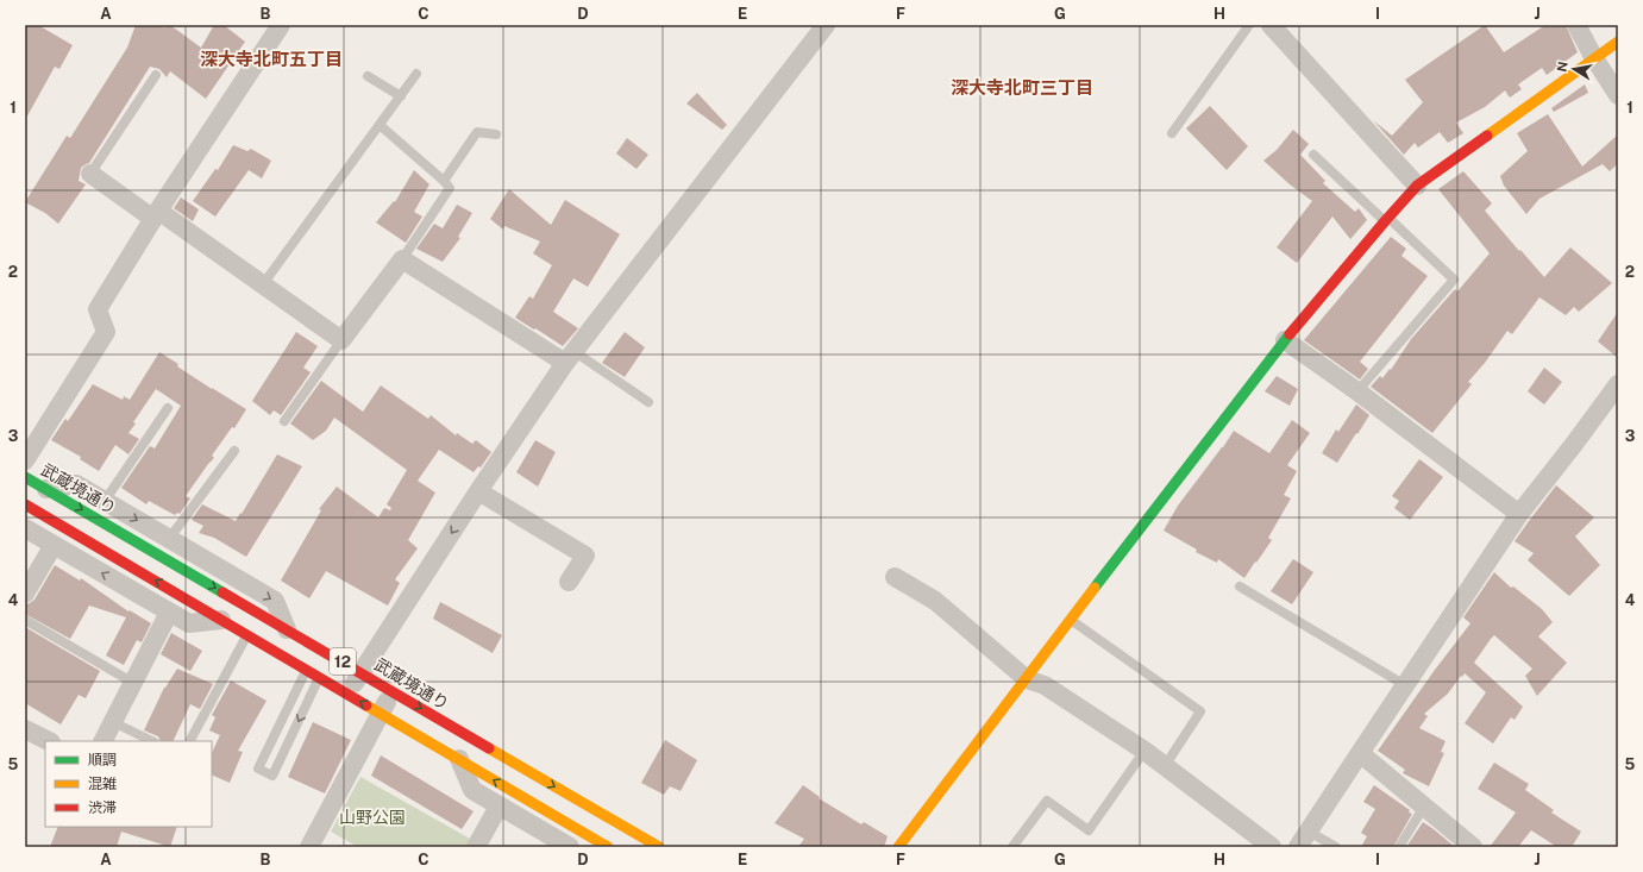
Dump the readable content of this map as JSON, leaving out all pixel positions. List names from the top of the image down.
{
  "streets": {
    "main road": ["武蔵境通り", "12"]
  },
  "districts": ["深大寺北町五丁目", "深大寺北町三丁目"],
  "parks": ["山野公園"],
  "legend": ["順調", "混雑", "渋滞"],
  "north": "left",
  "grid": {
    "columns": [
      "A",
      "B",
      "C",
      "D",
      "E",
      "F",
      "G",
      "H",
      "I",
      "J"
    ],
    "rows": [
      "1",
      "2",
      "3",
      "4",
      "5"
    ]
  }
}
